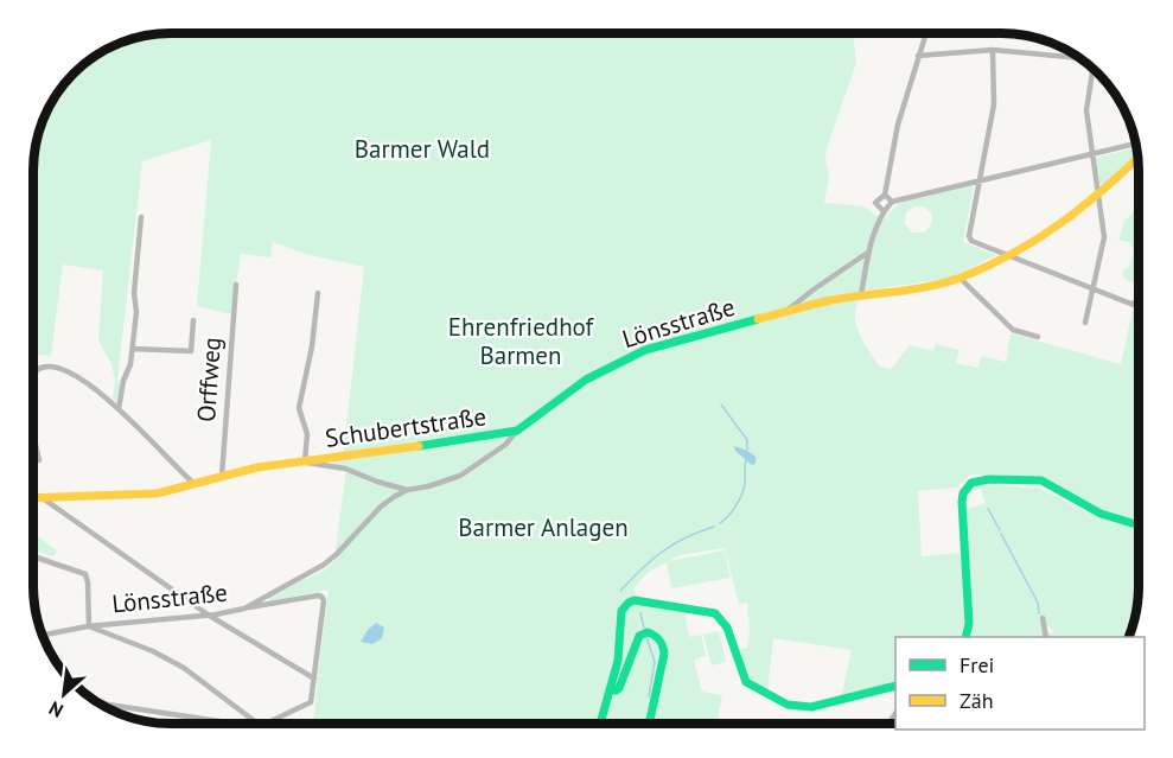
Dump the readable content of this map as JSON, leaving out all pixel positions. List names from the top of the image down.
{
  "streets": {
    "street": ["Lönsstraße", "Orffweg", "Schubertstraße"]
  },
  "crossings": [
    ["Lönsstraße", "Schubertstraße"],
    ["Orffweg", "Schubertstraße"]
  ],
  "parks": ["Barmer Wald", "Ehrenfriedhof Barmen", "Barmer Anlagen"],
  "legend": ["Frei", "Zäh"],
  "north": "bottom left"
}
